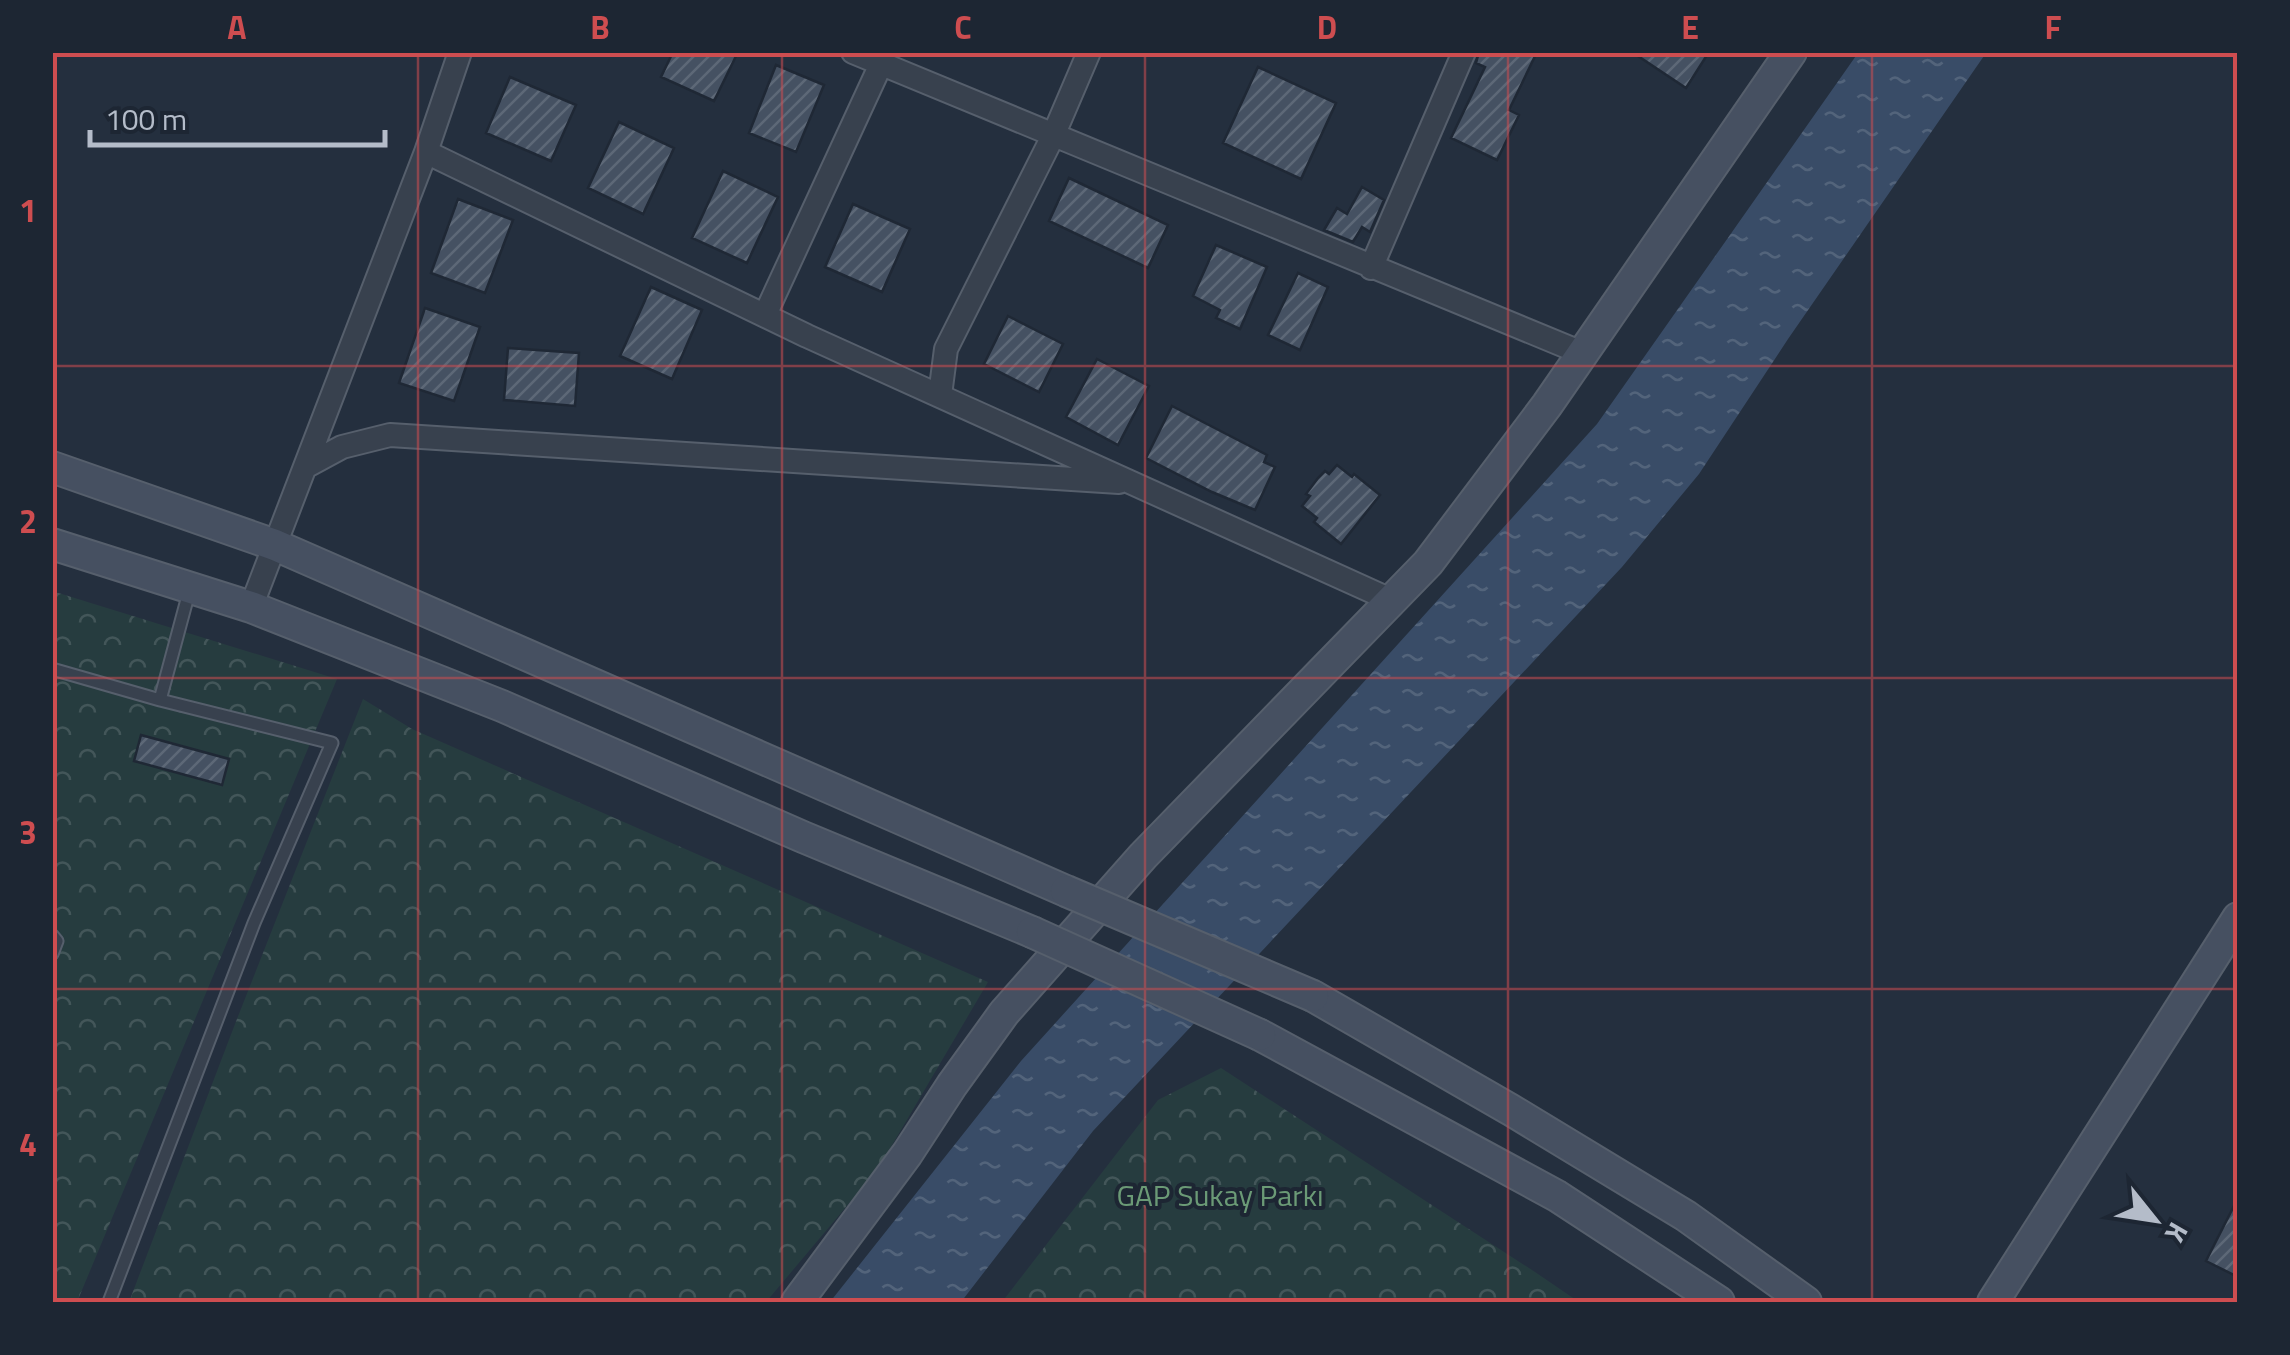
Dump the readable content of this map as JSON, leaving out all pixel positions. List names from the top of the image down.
{
  "parks": ["GAP Sukay Parkı"],
  "scale_bar": "100 m",
  "north": "bottom right",
  "grid": {
    "columns": [
      "A",
      "B",
      "C",
      "D",
      "E",
      "F"
    ],
    "rows": [
      "1",
      "2",
      "3",
      "4"
    ]
  }
}
